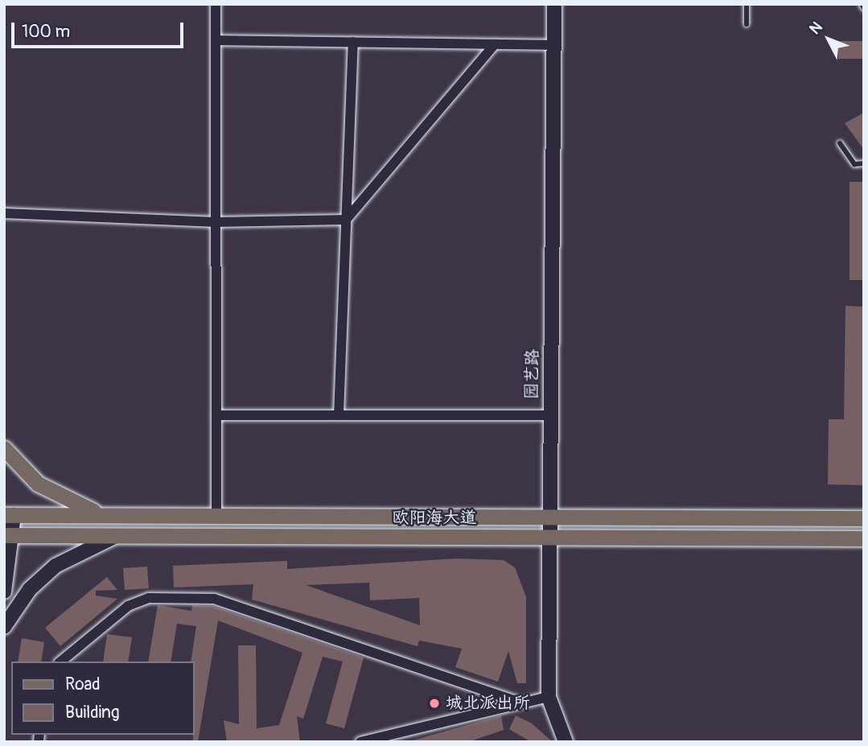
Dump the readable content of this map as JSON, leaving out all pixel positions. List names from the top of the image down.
{
  "streets": {
    "main road": ["欧阳海大道"],
    "street": ["园艺路"]
  },
  "crossings": [
    ["园艺路", "欧阳海大道"]
  ],
  "places": ["城北派出所"],
  "legend": ["Road", "Building"],
  "scale_bar": "100 m",
  "north": "top left"
}
